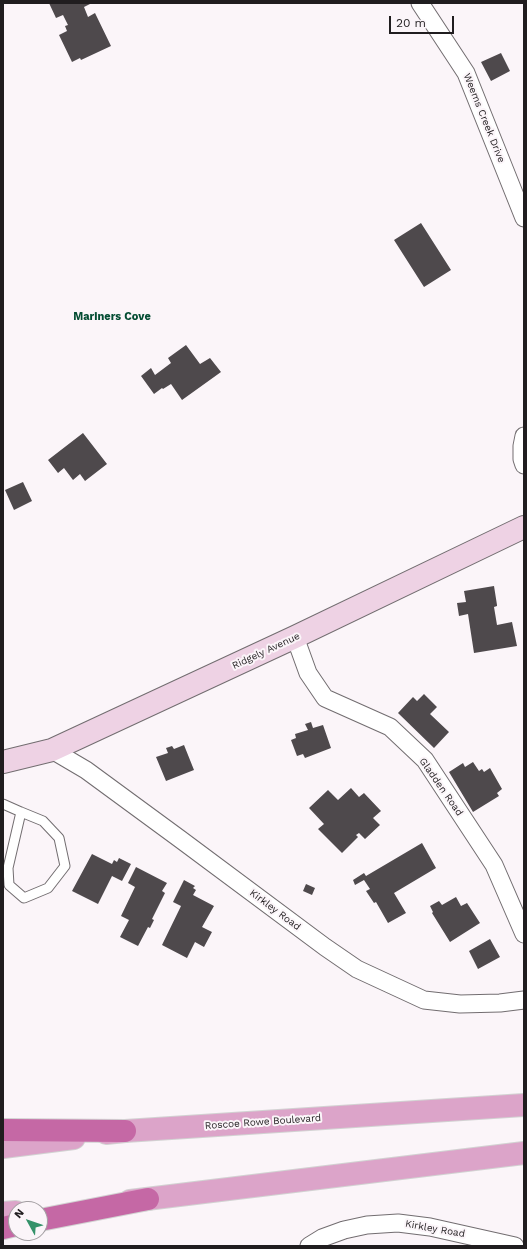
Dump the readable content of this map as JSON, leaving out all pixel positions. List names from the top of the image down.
{
  "streets": {
    "main road": ["Ridgely Avenue", "Roscoe Rowe Boulevard"],
    "street": ["Weems Creek Drive", "Gladden Road", "Kirkley Road"]
  },
  "crossings": [
    ["Ridgely Avenue", "Gladden Road"],
    ["Ridgely Avenue", "Kirkley Road"]
  ],
  "districts": ["Mariners Cove"],
  "scale_bar": "20 m",
  "north": "top left"
}
